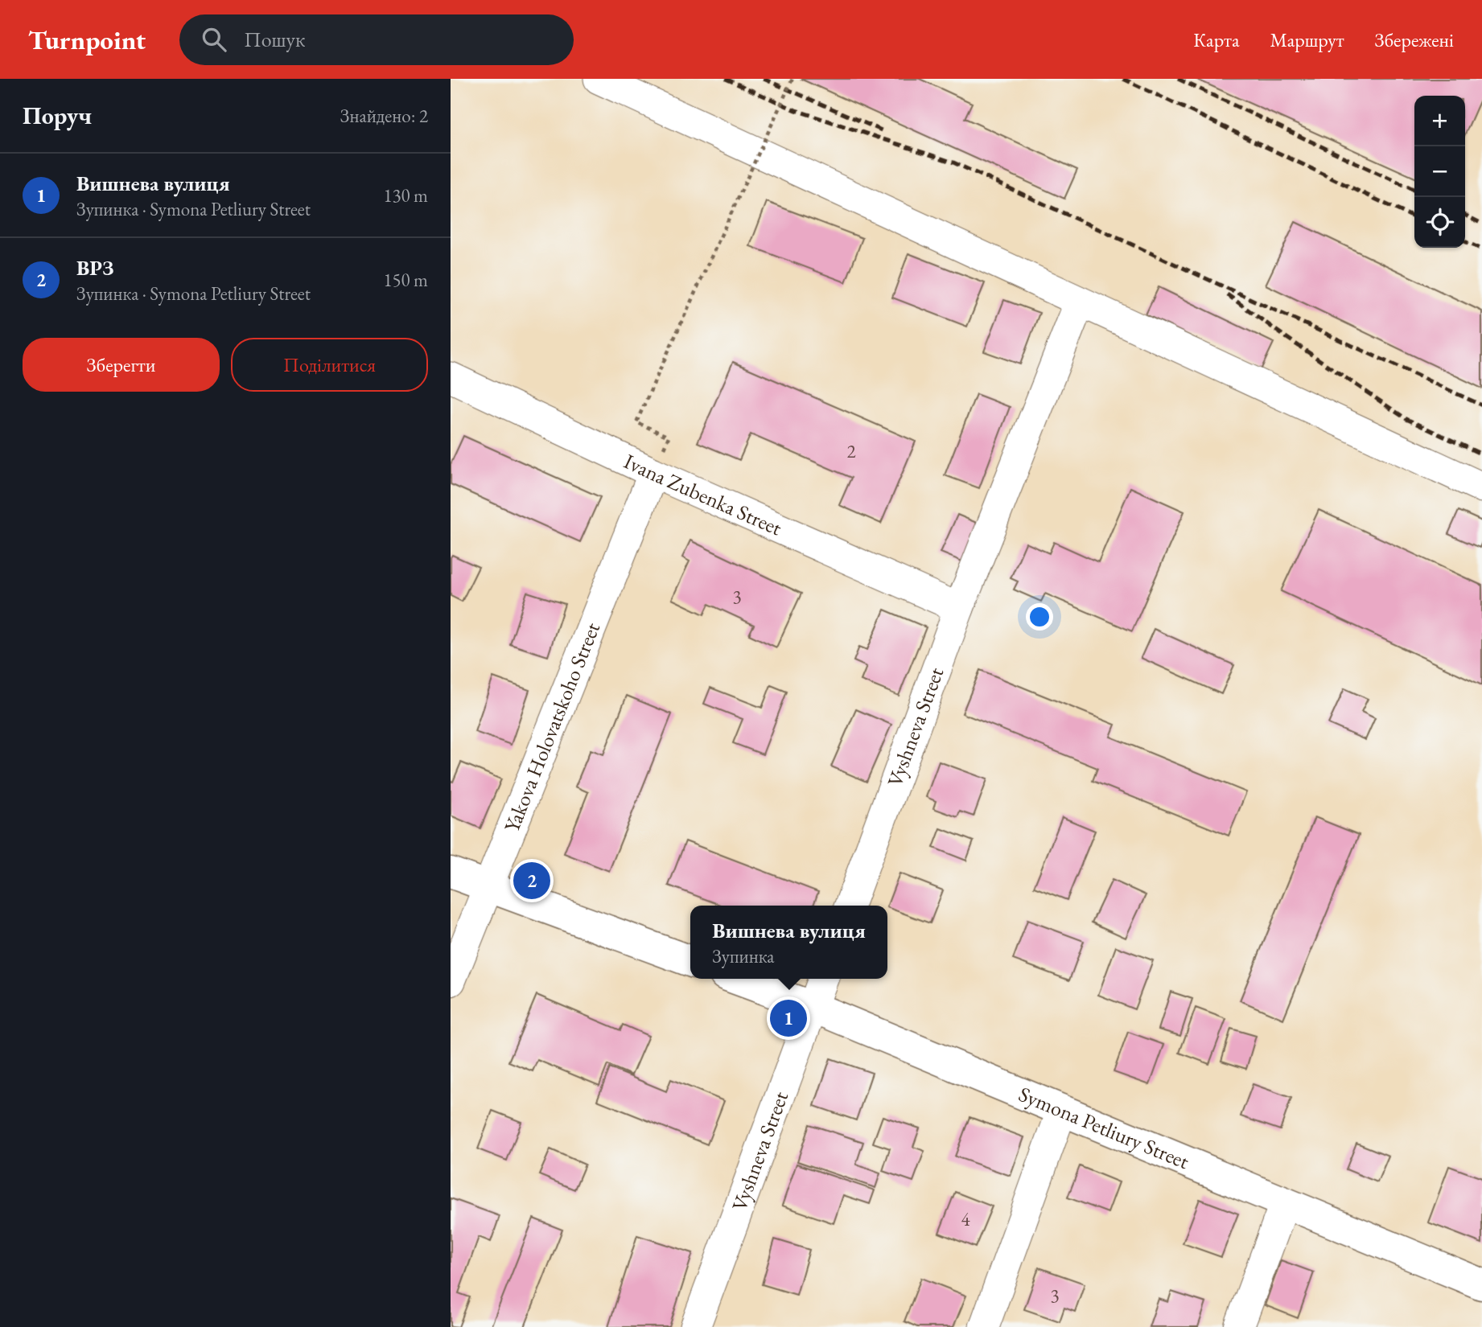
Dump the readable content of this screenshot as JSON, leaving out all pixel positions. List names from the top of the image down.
{
  "streets": {
    "main road": ["Symona Petliury Street"],
    "street": ["Ivana Zubenka Street", "Yakova Holovatskoho Street", "Vyshneva Street"]
  },
  "crossings": [
    ["Ivana Zubenka Street", "Yakova Holovatskoho Street"],
    ["Ivana Zubenka Street", "Vyshneva Street"],
    ["Vyshneva Street", "Symona Petliury Street"]
  ],
  "house_numbers": [
    "2",
    "3",
    "4",
    "3"
  ],
  "page": {
    "header": "Turnpoint",
    "search": "Пошук",
    "nav": ["Карта", "Маршрут", "Збережені"],
    "heading": ["Поруч", "Знайдено: 2"],
    "map_buttons": ["+", "−"],
    "list": [
      {
        "mark": "1",
        "name": "Вишнева вулиця",
        "note": "Зупинка · Symona Petliury Street",
        "value": "130 m"
      },
      {
        "mark": "2",
        "name": "ВРЗ",
        "note": "Зупинка · Symona Petliury Street",
        "value": "150 m"
      }
    ],
    "buttons": ["Зберегти", "Поділитися"],
    "pins": ["2", "1"],
    "popup": ["Вишнева вулиця", "Зупинка"]
  }
}
